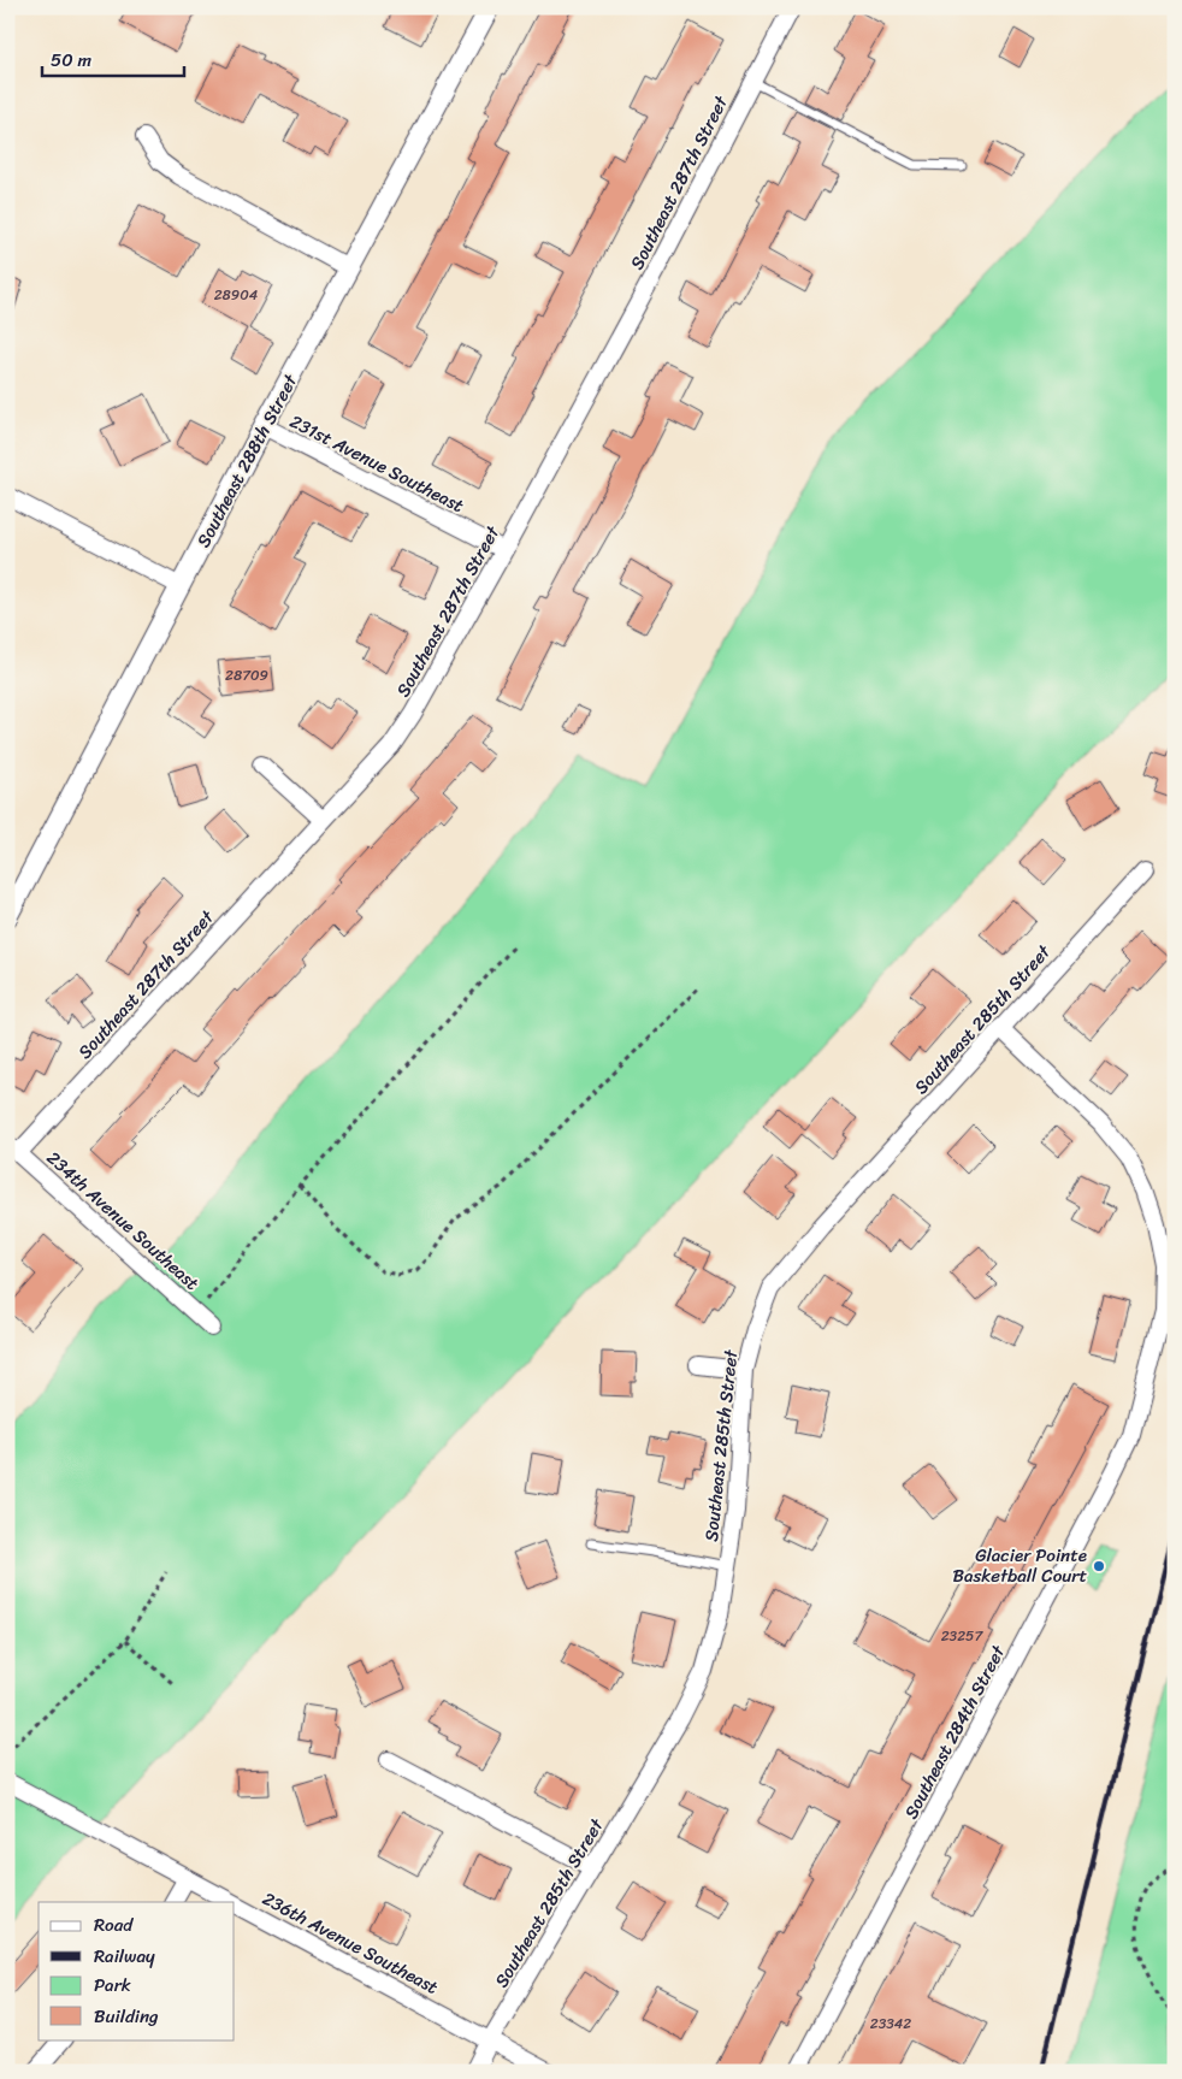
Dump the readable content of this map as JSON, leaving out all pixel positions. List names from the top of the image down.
{
  "streets": {
    "street": [
      "Southeast 287th Street",
      "Southeast 288th Street",
      "231st Avenue Southeast",
      "Southeast 285th Street",
      "234th Avenue Southeast",
      "Southeast 284th Street",
      "236th Avenue Southeast"
    ]
  },
  "crossings": [
    ["Southeast 287th Street", "231st Avenue Southeast"],
    ["Southeast 287th Street", "234th Avenue Southeast"],
    ["Southeast 288th Street", "231st Avenue Southeast"],
    ["Southeast 285th Street", "Southeast 284th Street"],
    ["Southeast 285th Street", "236th Avenue Southeast"]
  ],
  "places": ["Glacier Pointe Basketball Court"],
  "house_numbers": [
    "28904",
    "28709",
    "23257",
    "23342"
  ],
  "legend": [
    "Road",
    "Railway",
    "Park",
    "Building"
  ],
  "scale_bar": "50 m"
}
